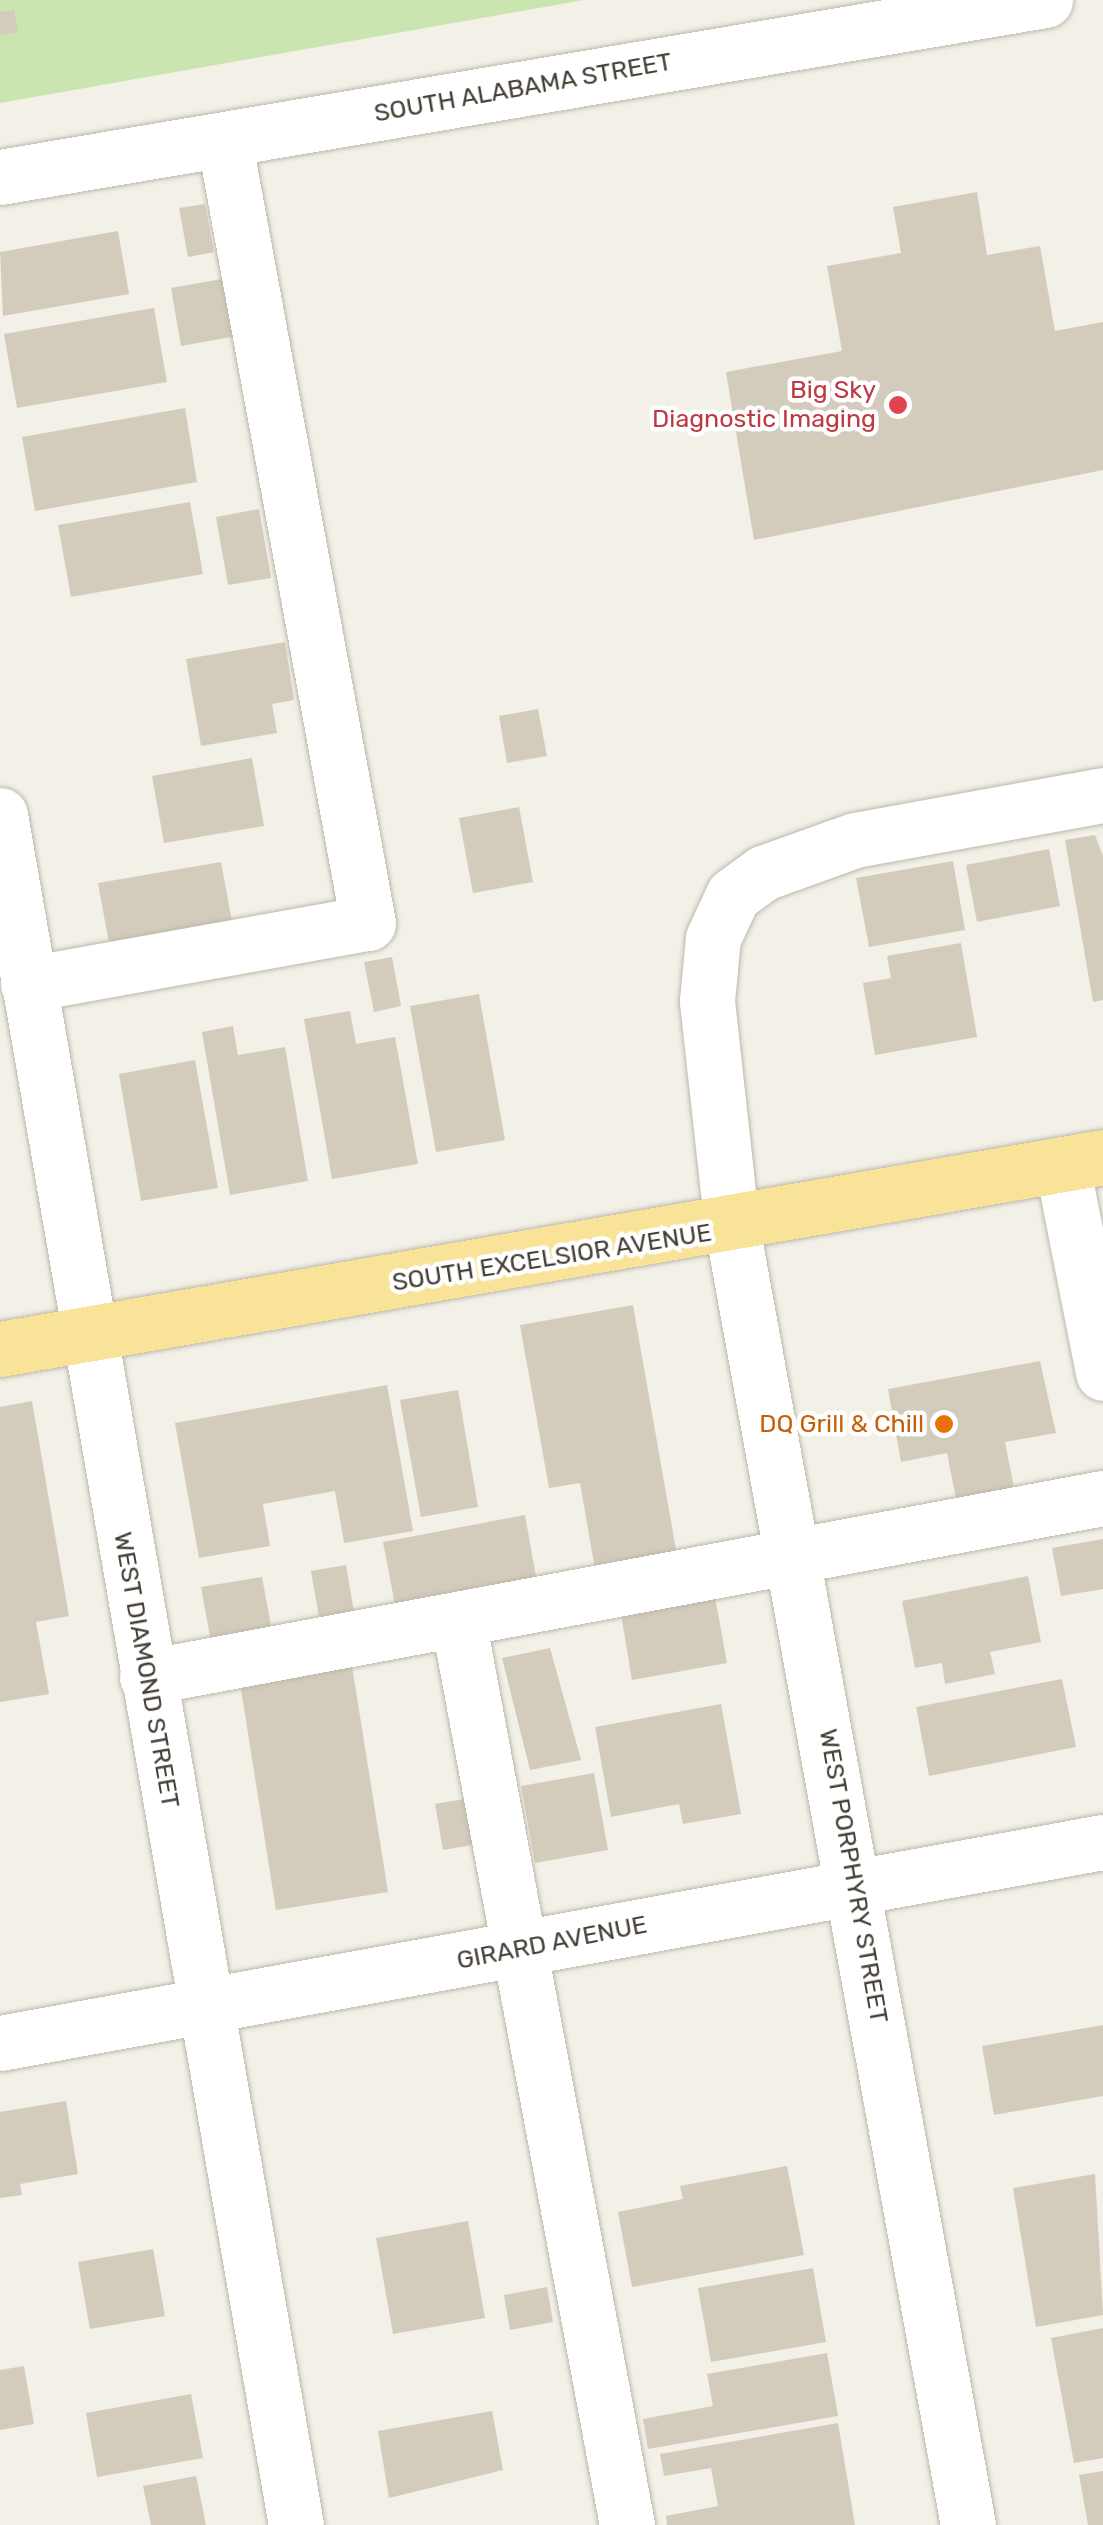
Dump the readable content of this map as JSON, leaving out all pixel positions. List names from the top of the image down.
{
  "streets": {
    "main road": ["SOUTH EXCELSIOR AVENUE"],
    "street": [
      "SOUTH ALABAMA STREET",
      "WEST DIAMOND STREET",
      "WEST PORPHYRY STREET",
      "GIRARD AVENUE"
    ]
  },
  "crossings": [
    ["SOUTH EXCELSIOR AVENUE", "WEST DIAMOND STREET"],
    ["SOUTH EXCELSIOR AVENUE", "WEST PORPHYRY STREET"],
    ["WEST DIAMOND STREET", "GIRARD AVENUE"],
    ["WEST PORPHYRY STREET", "GIRARD AVENUE"]
  ],
  "places": ["Big Sky Diagnostic Imaging", "DQ Grill & Chill"]
}
